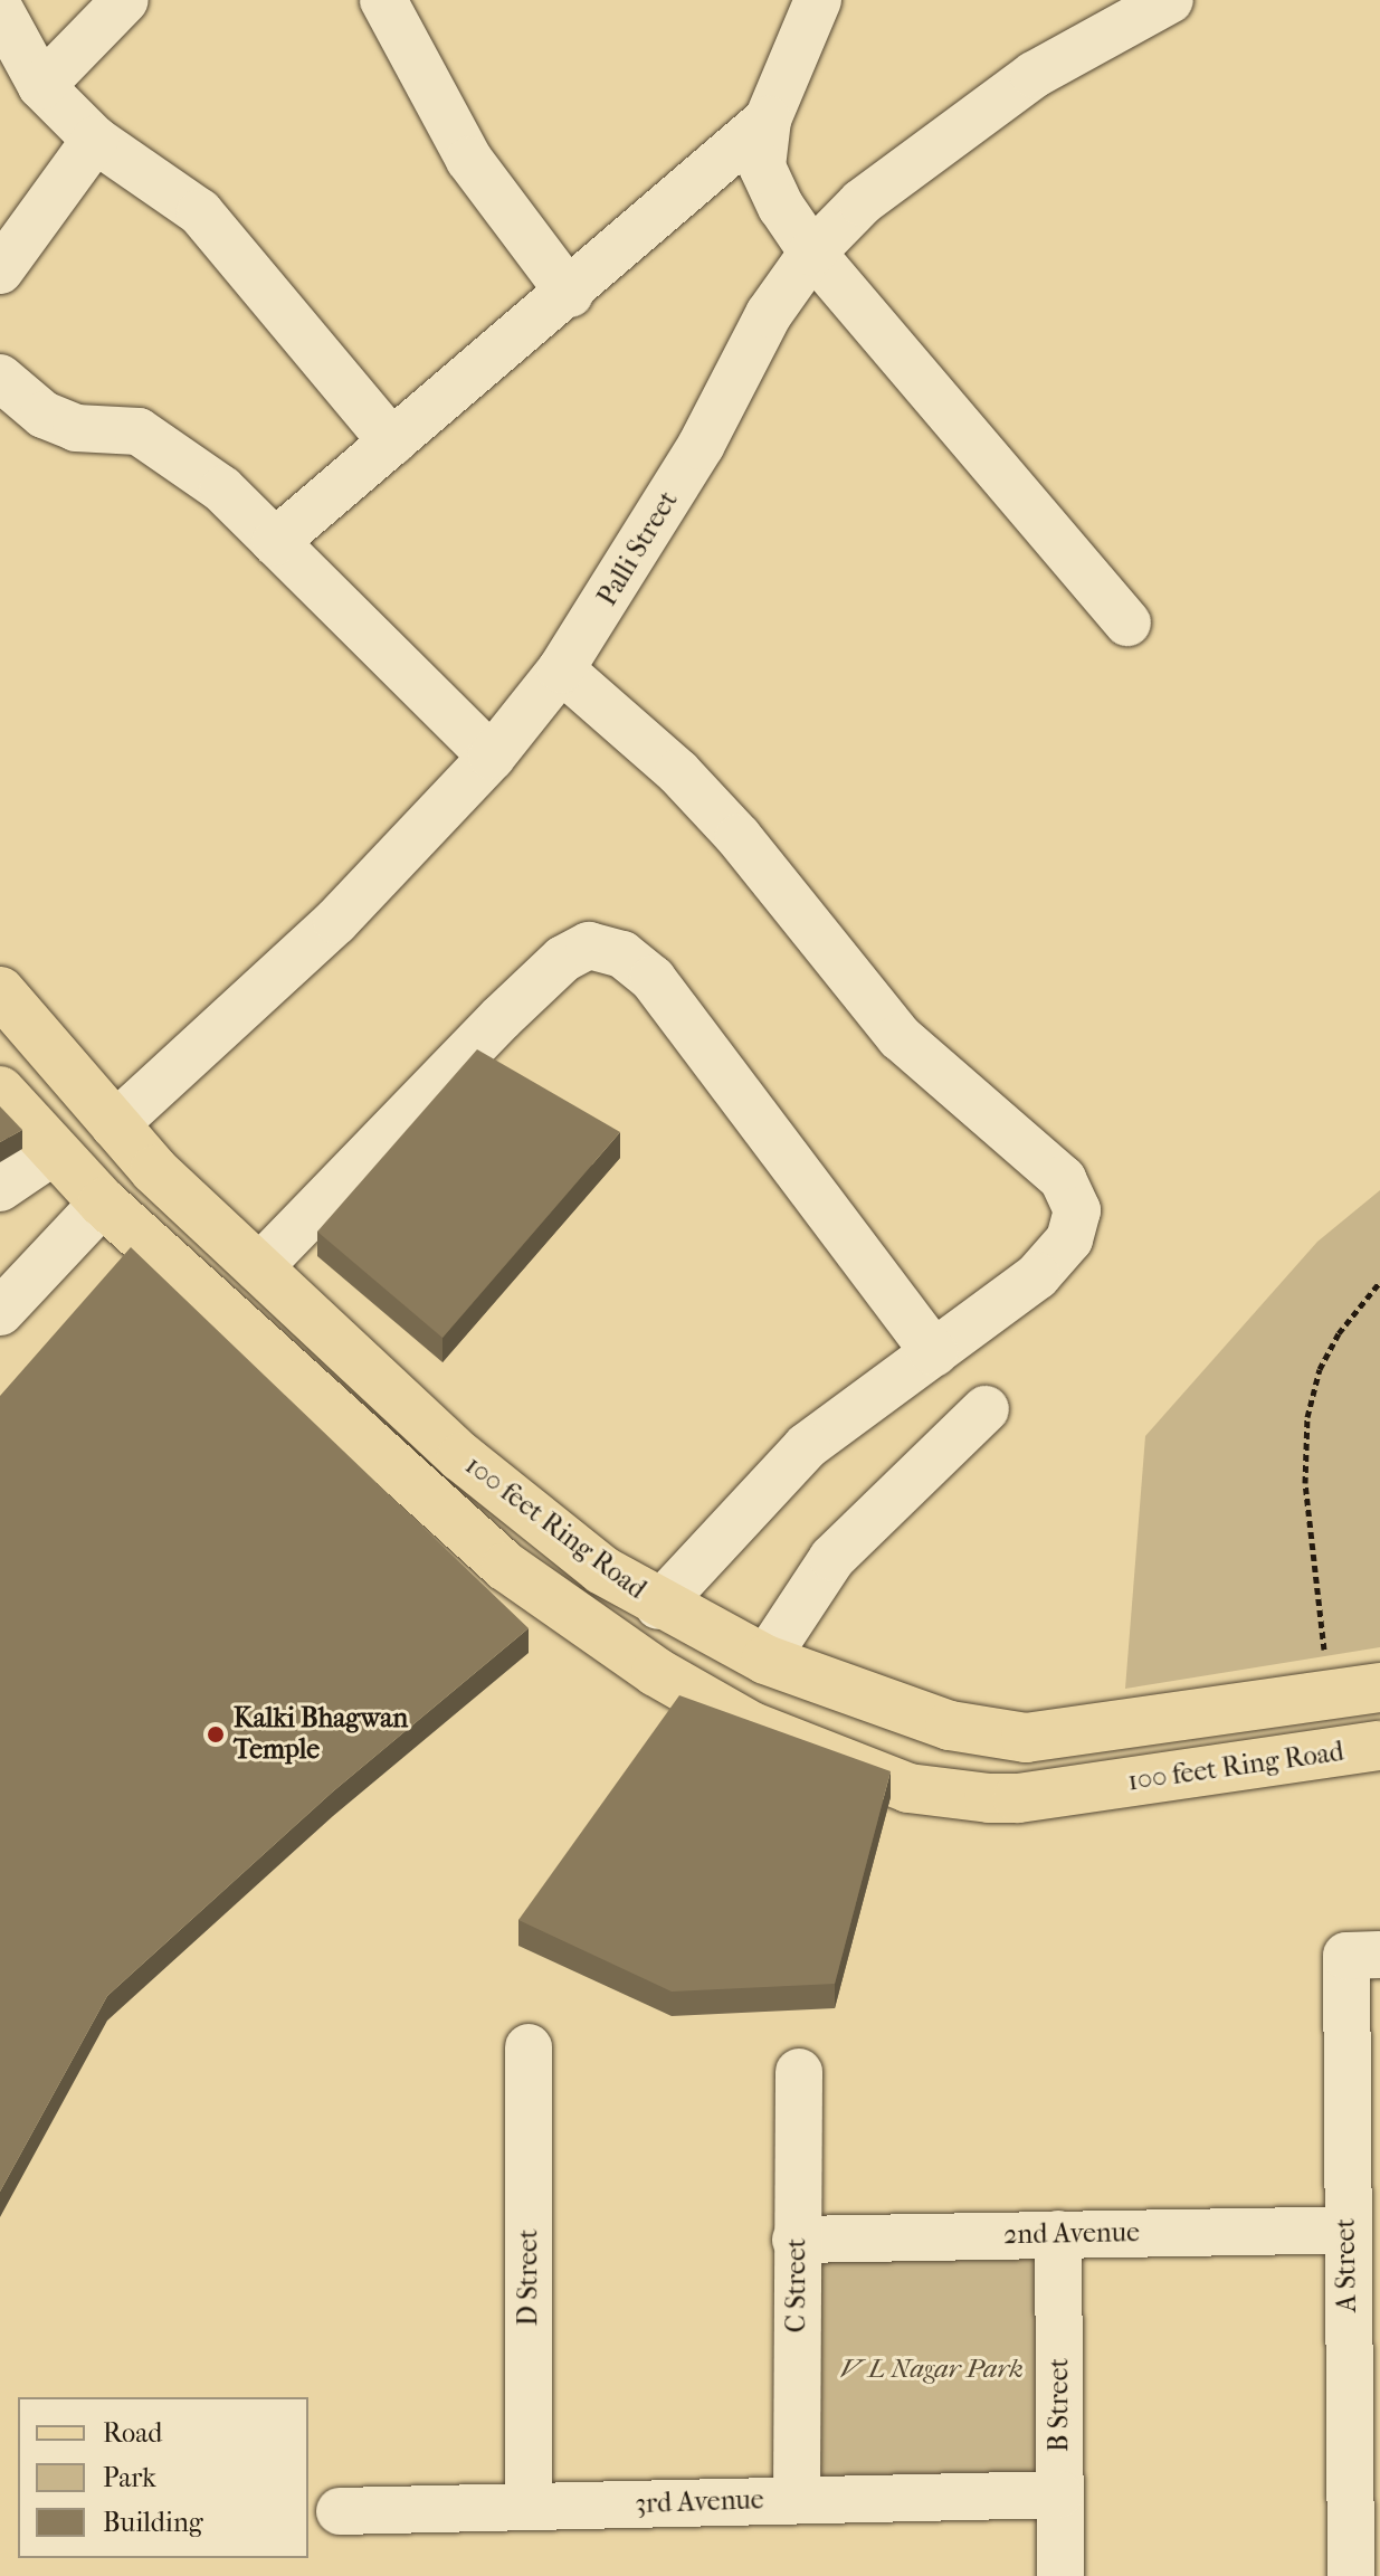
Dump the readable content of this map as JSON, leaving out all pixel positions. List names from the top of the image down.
{
  "streets": {
    "main road": ["100 feet Ring Road"],
    "street": [
      "Palli Street",
      "2nd Avenue",
      "A Street",
      "D Street",
      "C Street",
      "B Street",
      "3rd Avenue"
    ]
  },
  "crossings": [
    ["Palli Street", "100 feet Ring Road"],
    ["2nd Avenue", "A Street"],
    ["2nd Avenue", "C Street"],
    ["2nd Avenue", "B Street"],
    ["D Street", "3rd Avenue"],
    ["C Street", "3rd Avenue"],
    ["B Street", "3rd Avenue"]
  ],
  "parks": ["V L Nagar Park"],
  "places": ["Kalki Bhagwan Temple"],
  "legend": ["Road", "Park", "Building"]
}
